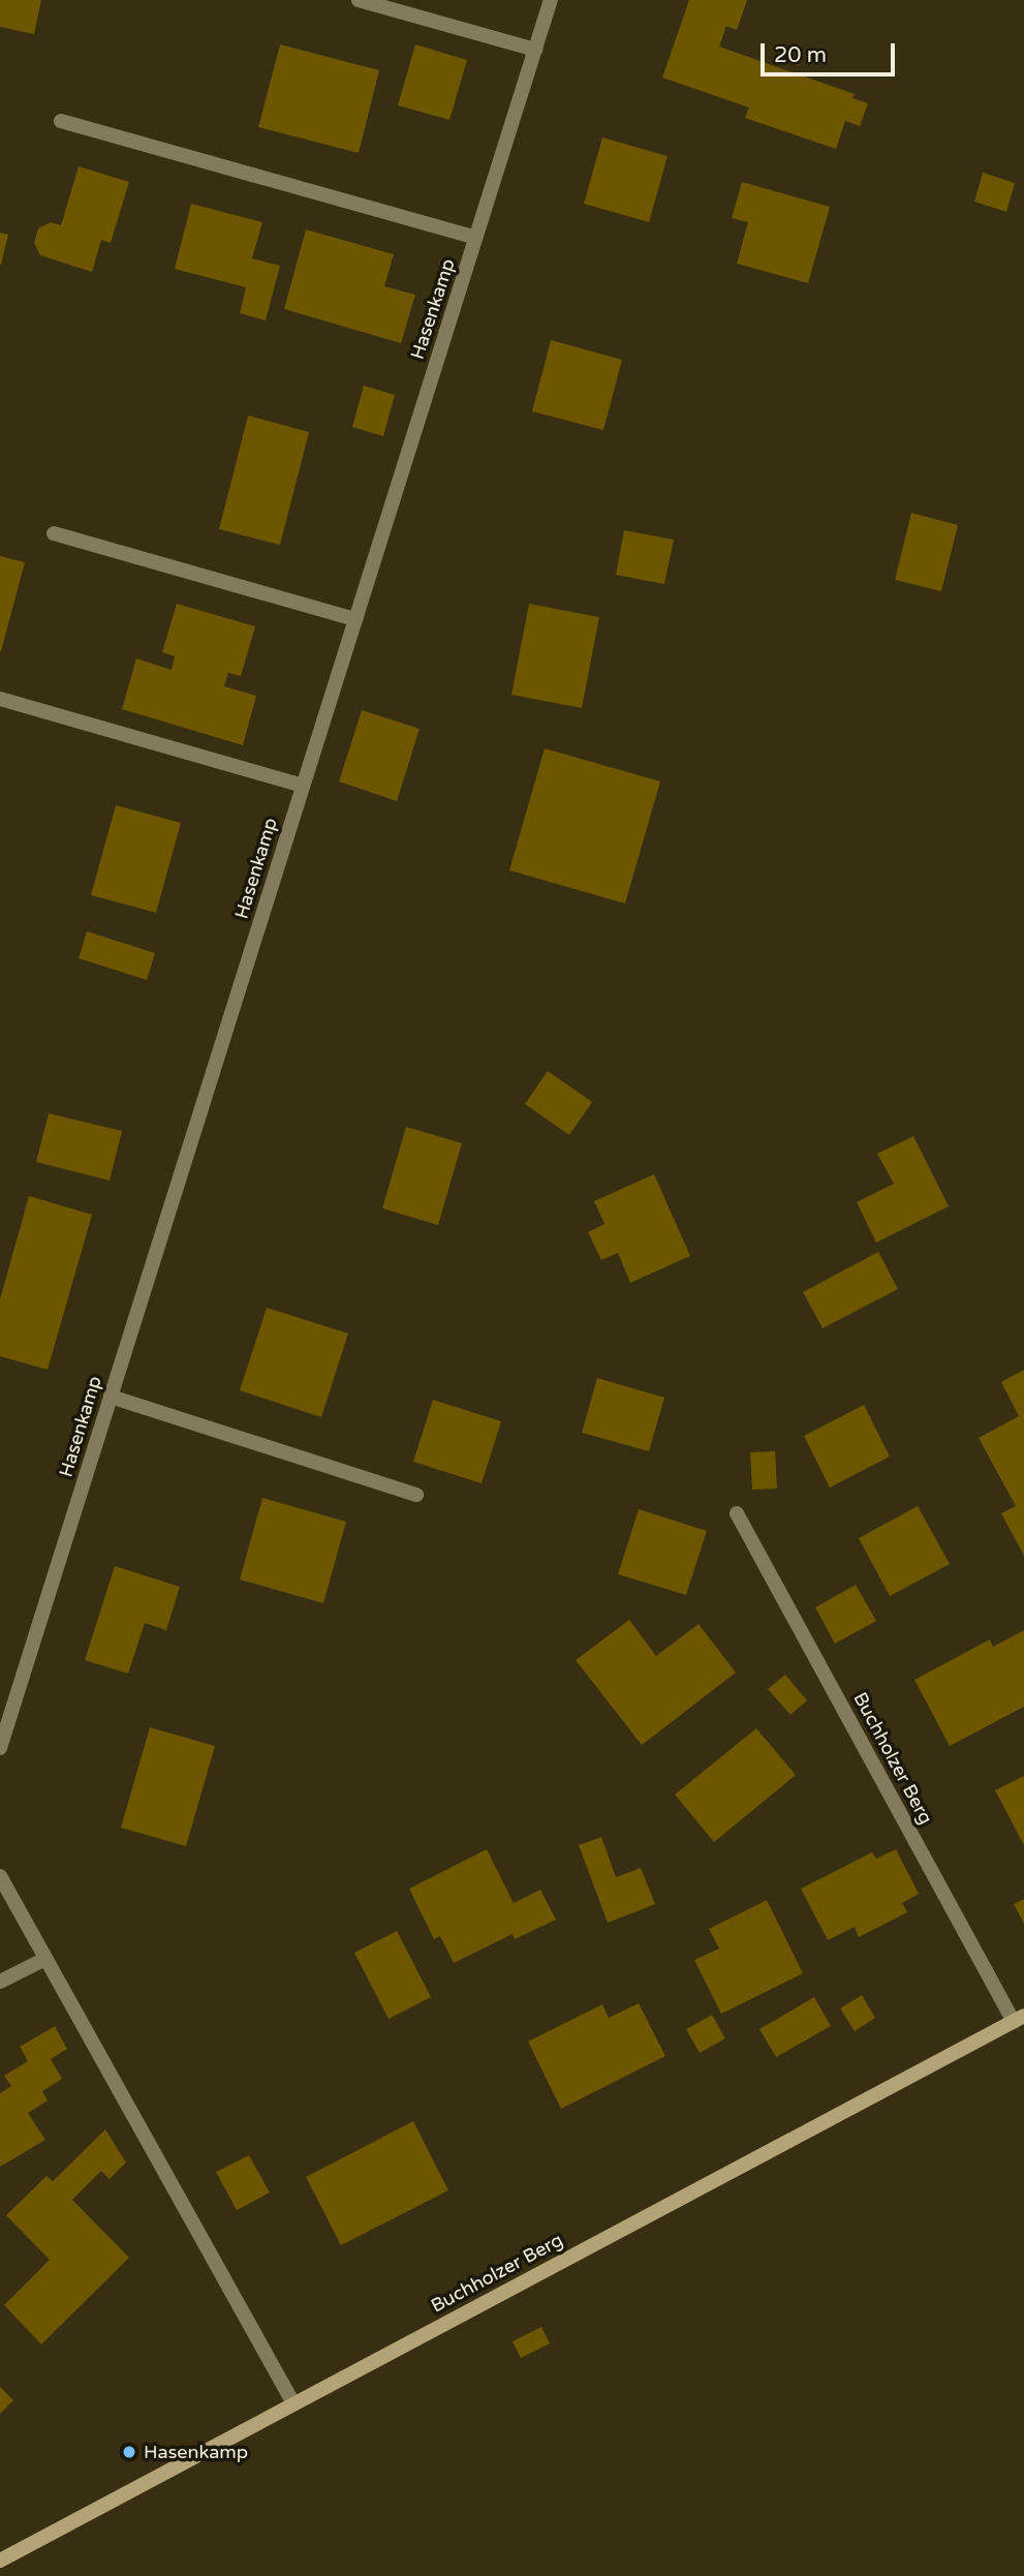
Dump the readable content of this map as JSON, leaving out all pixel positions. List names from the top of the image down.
{
  "streets": {
    "main road": ["Buchholzer Berg"],
    "street": ["Hasenkamp"]
  },
  "places": ["Hasenkamp"],
  "scale_bar": "20 m"
}
